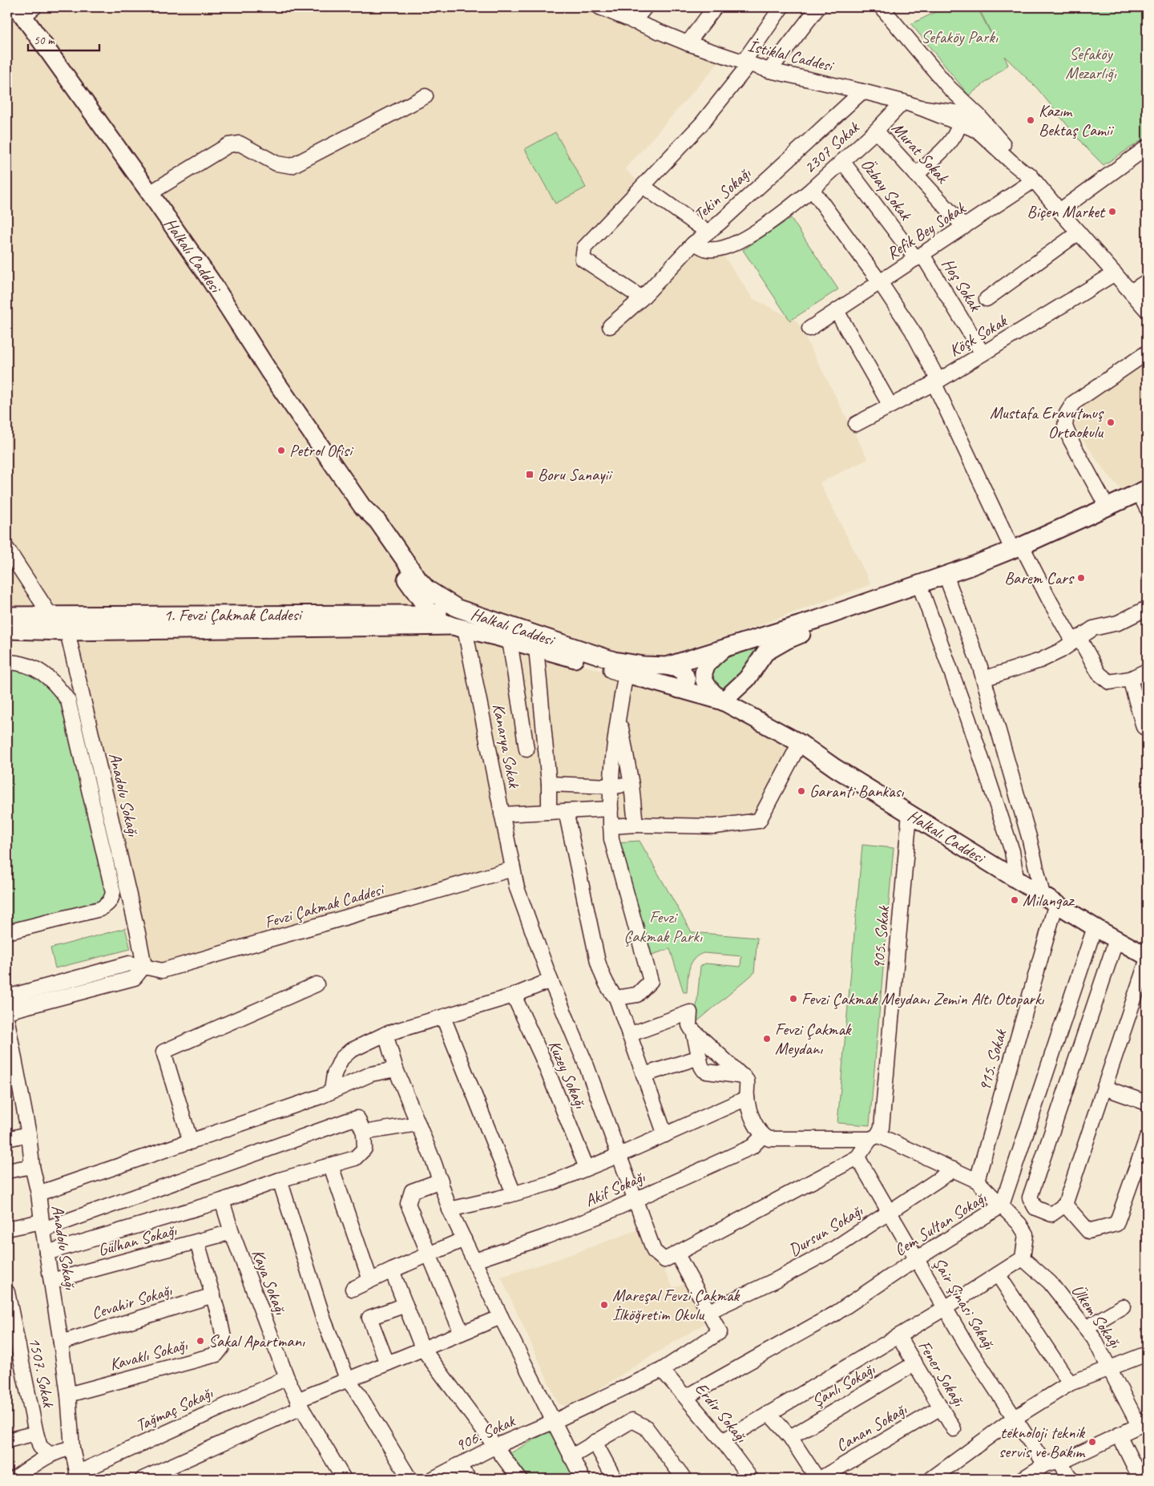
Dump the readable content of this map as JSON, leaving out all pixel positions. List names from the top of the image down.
{
  "streets": {
    "main road": ["Halkalı Caddesi", "1. Fevzi Çakmak Caddesi"],
    "street": [
      "İstiklal Caddesi",
      "2307 Sokak",
      "Murat Sokak",
      "Özbay Sokak",
      "Tekin Sokağı",
      "Refik Bey Sokak",
      "Hoş Sokak",
      "Köşk Sokak",
      "Kanarya Sokak",
      "Anadolu Sokağı",
      "Fevzi Çakmak Caddesi",
      "905. Sokak",
      "915. Sokak",
      "Kuzey Sokağı",
      "Akif Sokağı",
      "Cem Sultan Sokağı",
      "Dursun Sokağı",
      "Gülhan Sokağı",
      "Kaya Sokağı",
      "Cevahir Sokağı",
      "Şair Şinasi Sokağı",
      "Ülkem Sokağı",
      "Kavaklı Sokağı",
      "1507. Sokak",
      "Fener Sokağı",
      "Şanlı Sokağı",
      "Tağmaç Sokağı",
      "Erdir Sokağı",
      "Canan Sokağı",
      "906. Sokak"
    ]
  },
  "crossings": [
    ["İstiklal Caddesi", "Murat Sokak"],
    ["İstiklal Caddesi", "Tekin Sokağı"],
    ["2307 Sokak", "Murat Sokak"],
    ["2307 Sokak", "Özbay Sokak"],
    ["2307 Sokak", "Tekin Sokağı"],
    ["Murat Sokak", "Refik Bey Sokak"],
    ["Özbay Sokak", "Refik Bey Sokak"],
    ["Özbay Sokak", "Hoş Sokak"],
    ["Refik Bey Sokak", "Hoş Sokak"],
    ["Halkalı Caddesi", "1. Fevzi Çakmak Caddesi"],
    ["Halkalı Caddesi", "Kanarya Sokak"],
    ["Halkalı Caddesi", "905. Sokak"],
    ["Halkalı Caddesi", "915. Sokak"],
    ["Halkalı Caddesi", "Cem Sultan Sokağı"],
    ["Hoş Sokak", "Köşk Sokak"],
    ["1. Fevzi Çakmak Caddesi", "Anadolu Sokağı"],
    ["Kanarya Sokak", "Fevzi Çakmak Caddesi"],
    ["Kanarya Sokak", "Akif Sokağı"],
    ["Anadolu Sokağı", "Fevzi Çakmak Caddesi"],
    ["Anadolu Sokağı", "Gülhan Sokağı"],
    ["Anadolu Sokağı", "Cevahir Sokağı"],
    ["Anadolu Sokağı", "Kavaklı Sokağı"],
    ["Anadolu Sokağı", "Tağmaç Sokağı"],
    ["Cem Sultan Sokağı", "Şair Şinasi Sokağı"],
    ["Cem Sultan Sokağı", "Erdir Sokağı"],
    ["Dursun Sokağı", "Şair Şinasi Sokağı"],
    ["Dursun Sokağı", "906. Sokak"],
    ["Gülhan Sokağı", "Kaya Sokağı"],
    ["Gülhan Sokağı", "Kavaklı Sokağı"],
    ["Kaya Sokağı", "Tağmaç Sokağı"],
    ["Cevahir Sokağı", "Kavaklı Sokağı"],
    ["Fener Sokağı", "Şanlı Sokağı"],
    ["Fener Sokağı", "Canan Sokağı"],
    ["Erdir Sokağı", "906. Sokak"]
  ],
  "parks": ["Sefaköy Parkı", "Sefaköy Mezarlığı", "Fevzi Çakmak Parkı"],
  "places": {
    "other": [
      "Kazım Bektaş Camii",
      "Biçen Market",
      "Mustafa Eravutmuş Ortaokulu",
      "Petrol Ofisi",
      "Barem Cars",
      "Garanti Bankası",
      "Milangaz",
      "Fevzi Çakmak Meydanı Zemin Altı Otoparkı",
      "Fevzi Çakmak Meydanı",
      "Mareşal Fevzi Çakmak İlköğretim Okulu",
      "Sakal Apartmanı",
      "teknoloji teknik servis ve Bakım"
    ],
    "transit": ["Boru Sanayii"]
  },
  "scale_bar": "50 m"
}
